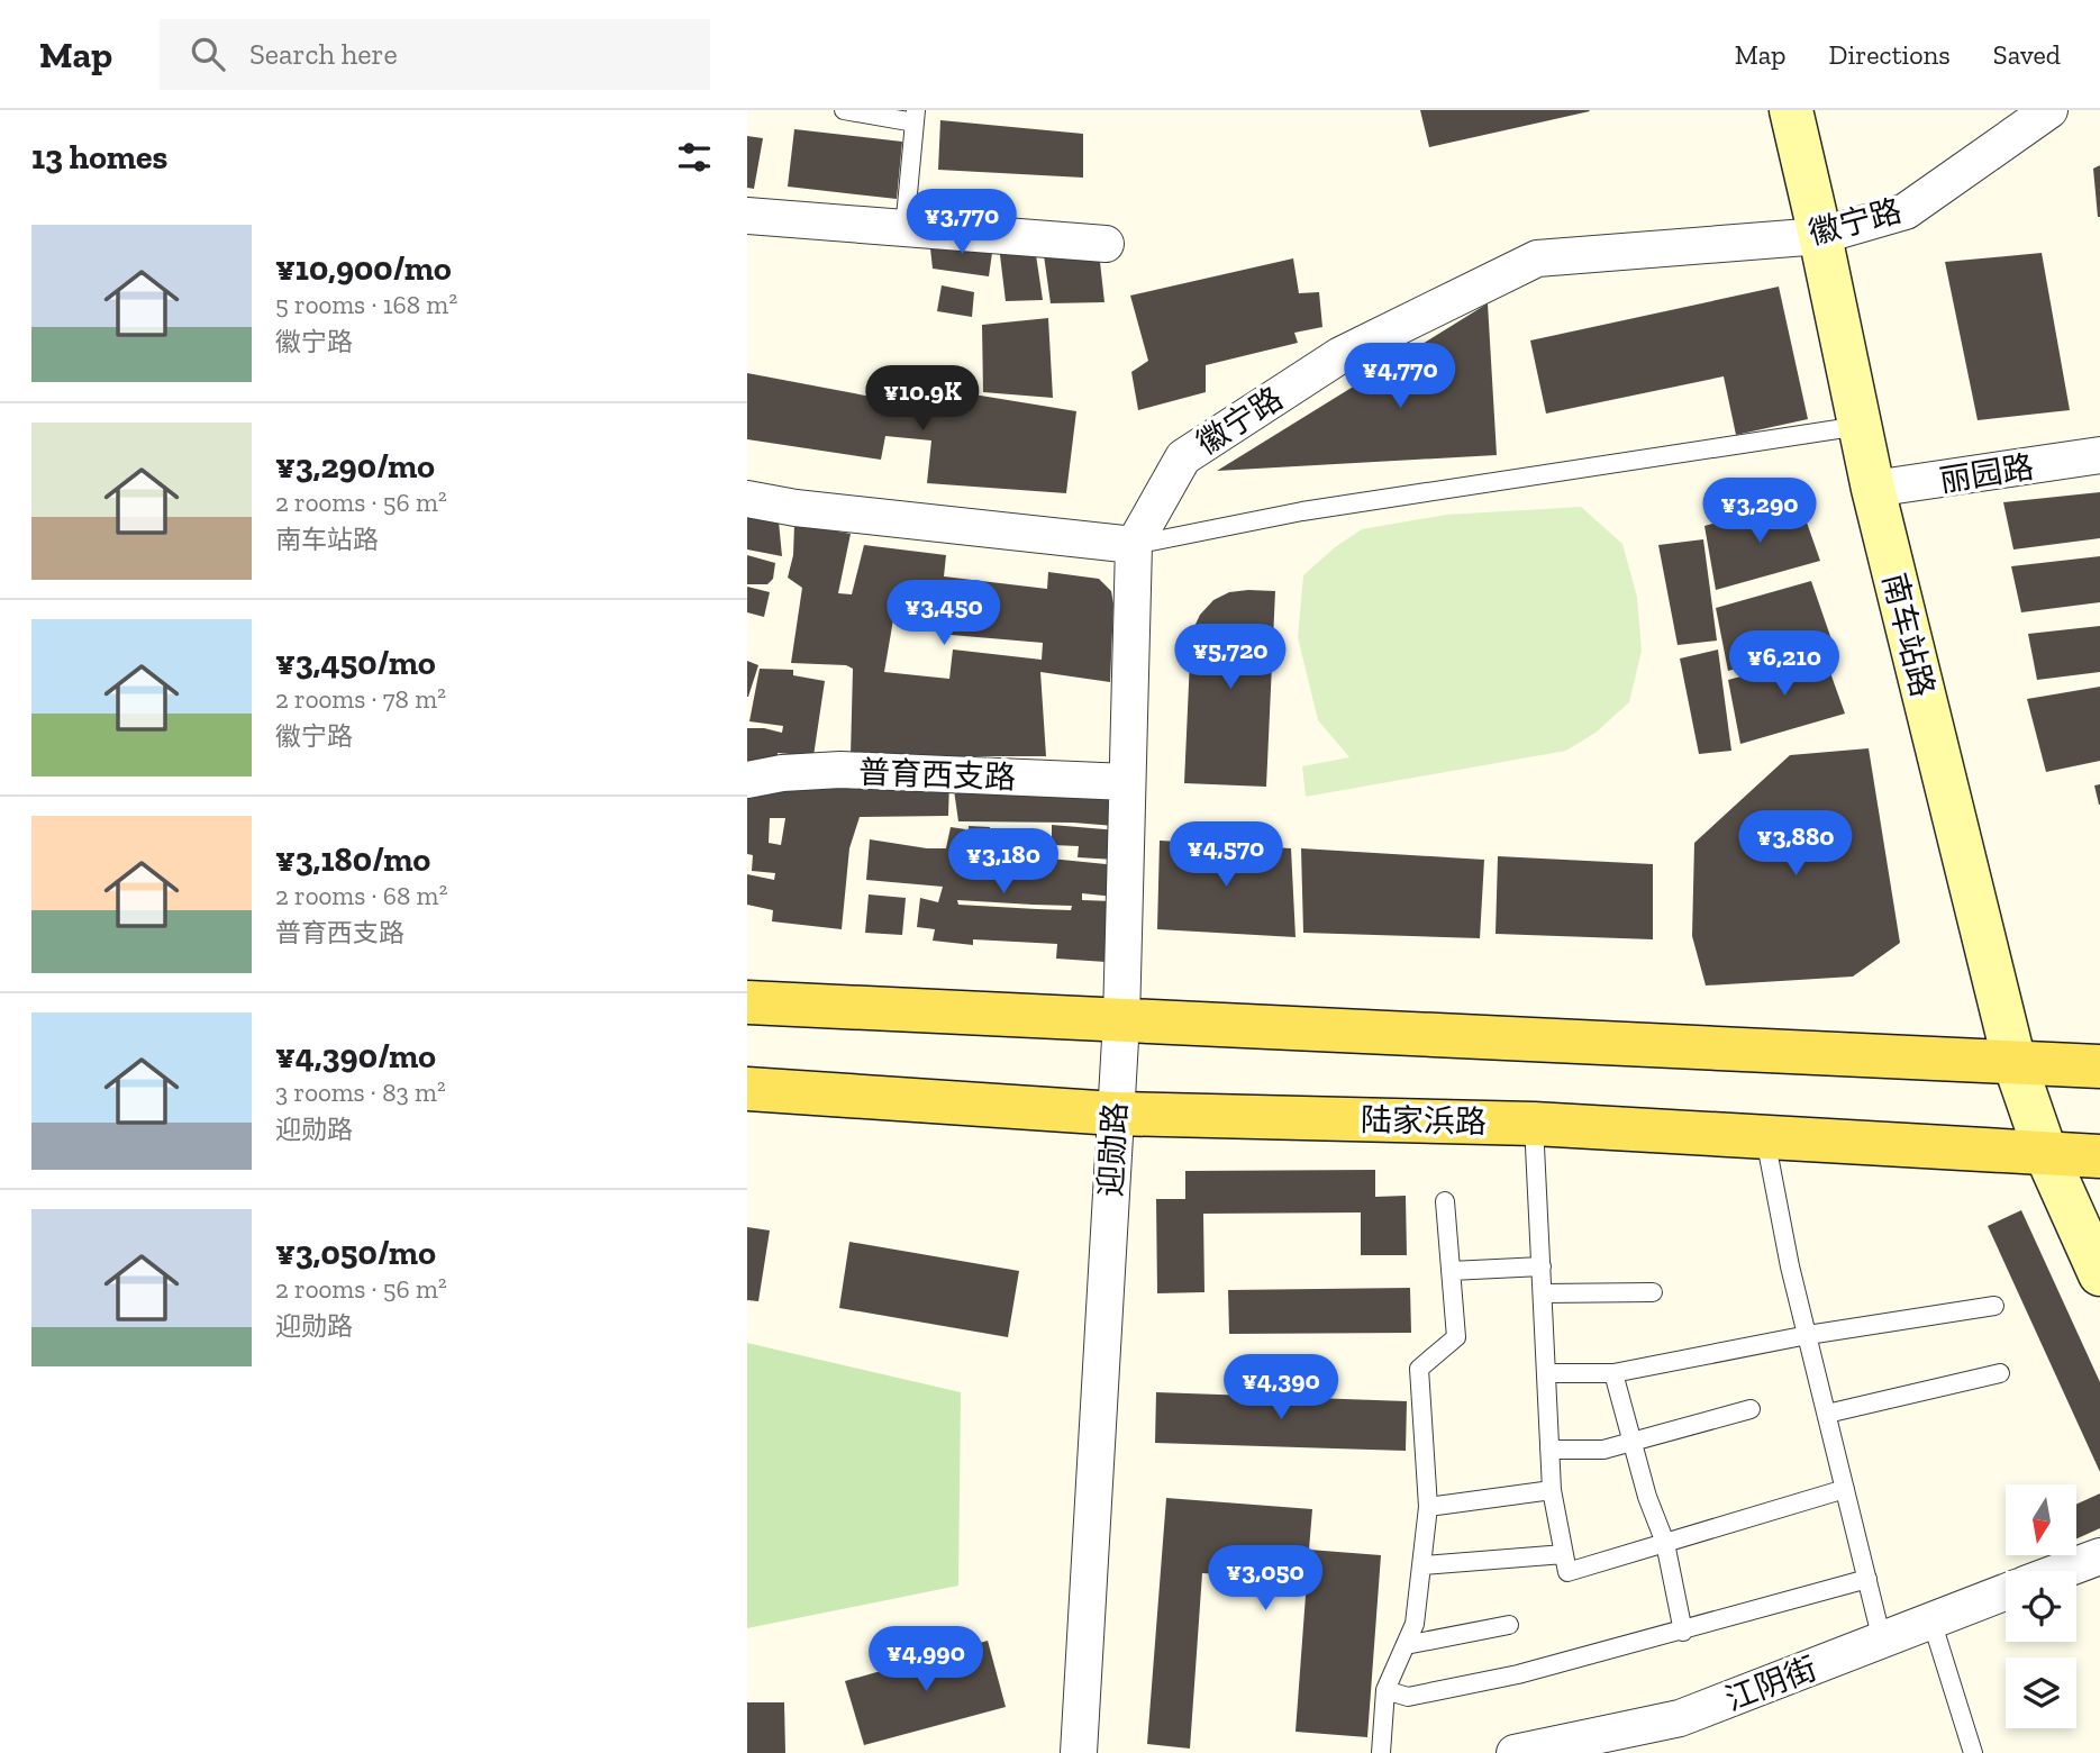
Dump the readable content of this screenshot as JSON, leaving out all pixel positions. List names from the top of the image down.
{
  "streets": {
    "main road": ["陆家浜路"],
    "street": [
      "徽宁路",
      "丽园路",
      "南车站路",
      "普育西支路",
      "迎勋路",
      "江阴街"
    ]
  },
  "crossings": [
    ["徽宁路", "南车站路"],
    ["徽宁路", "迎勋路"],
    ["丽园路", "南车站路"],
    ["南车站路", "陆家浜路"],
    ["普育西支路", "迎勋路"],
    ["陆家浜路", "迎勋路"]
  ],
  "north": "bottom",
  "page": {
    "header": "Map",
    "search": "Search here",
    "nav": ["Map", "Directions", "Saved"],
    "heading": "13 homes",
    "price": [
      "¥3,770",
      "¥4,770",
      "¥10.9K",
      "¥3,290",
      "¥3,450",
      "¥5,720",
      "¥6,210",
      "¥3,880",
      "¥4,570",
      "¥3,180",
      "¥4,390",
      "¥3,050",
      "¥4,990"
    ],
    "list": [
      {
        "name": "¥10,900/mo",
        "note": "5 rooms · 168 m² · 徽宁路"
      },
      {
        "name": "¥3,290/mo",
        "note": "2 rooms · 56 m² · 南车站路"
      },
      {
        "name": "¥3,450/mo",
        "note": "2 rooms · 78 m² · 徽宁路"
      },
      {
        "name": "¥3,180/mo",
        "note": "2 rooms · 68 m² · 普育西支路"
      },
      {
        "name": "¥4,390/mo",
        "note": "3 rooms · 83 m² · 迎勋路"
      },
      {
        "name": "¥3,050/mo",
        "note": "2 rooms · 56 m² · 迎勋路"
      }
    ]
  }
}
